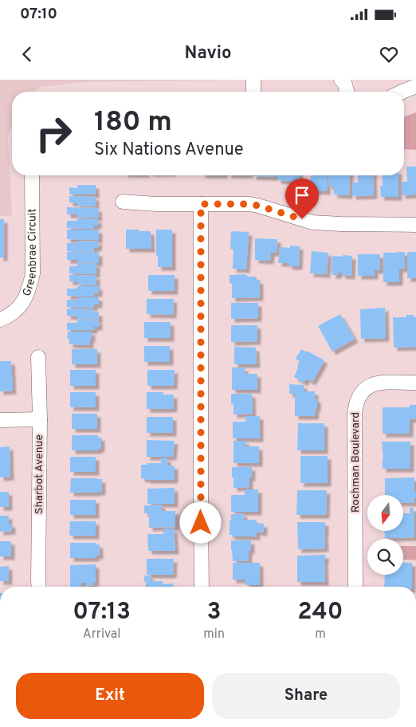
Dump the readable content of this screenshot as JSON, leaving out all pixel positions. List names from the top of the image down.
{
  "streets": {
    "street": ["Greenbrae Circuit", "Rochman Boulevard", "Sharbot Avenue"]
  },
  "north": "bottom",
  "page": {
    "status": "07:10",
    "header": "Navio",
    "turn": ["180 m", "Six Nations Avenue"],
    "eta": [
      "07:13",
      "Arrival",
      "3",
      "min",
      "240",
      "m"
    ],
    "buttons": ["Exit", "Share"]
  }
}
